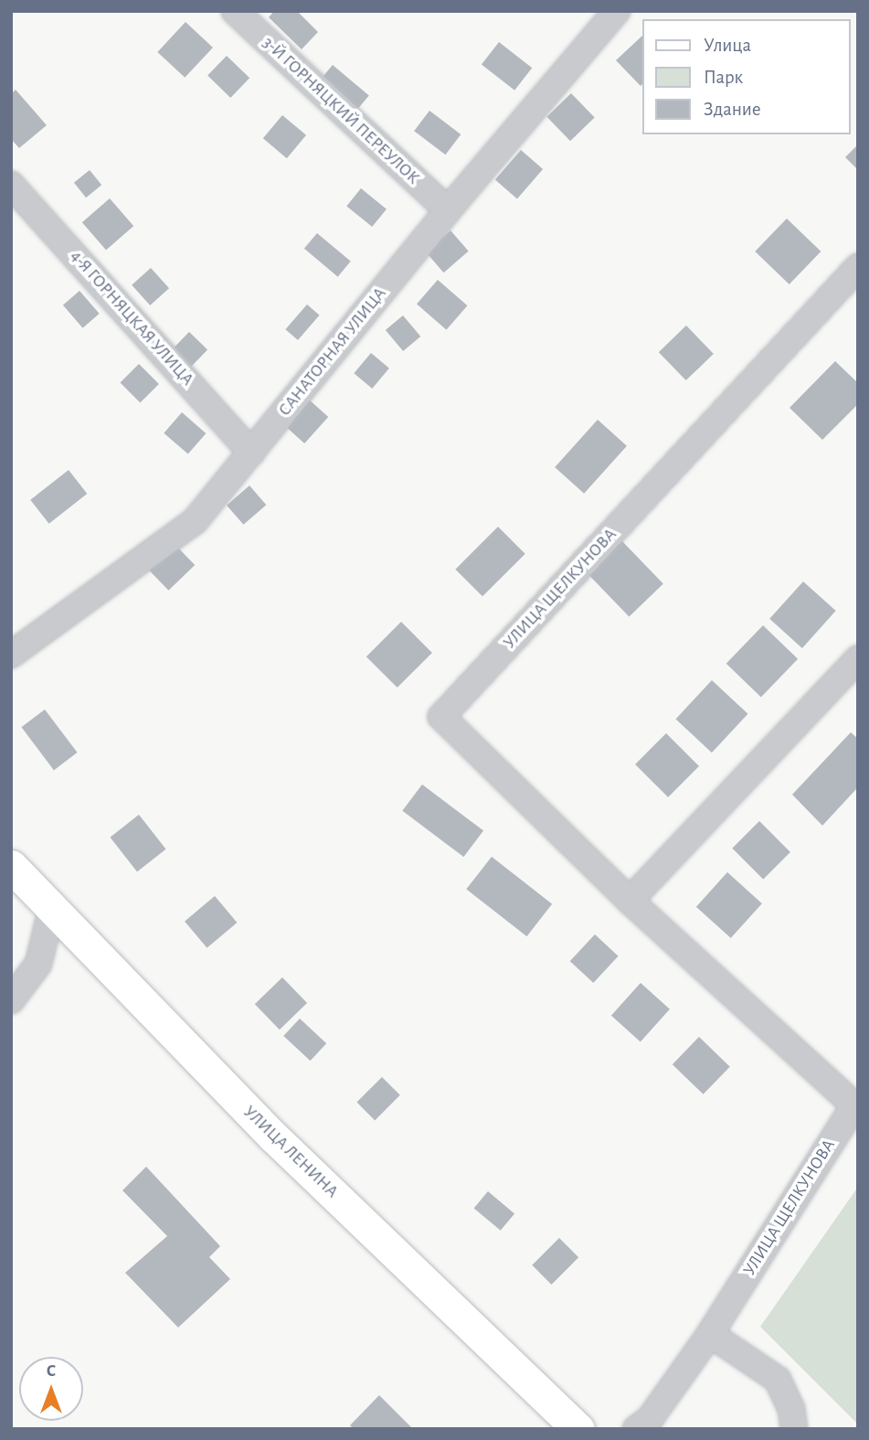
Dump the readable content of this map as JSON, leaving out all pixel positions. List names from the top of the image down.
{
  "streets": {
    "main road": ["УЛИЦА ЛЕНИНА"],
    "street": [
      "3-Й ГОРНЯЦКИЙ ПЕРЕУЛОК",
      "4-Я ГОРНЯЦКАЯ УЛИЦА",
      "САНАТОРНАЯ УЛИЦА",
      "УЛИЦА ЩЕЛКУНОВА"
    ]
  },
  "crossings": [
    ["3-Й ГОРНЯЦКИЙ ПЕРЕУЛОК", "САНАТОРНАЯ УЛИЦА"],
    ["4-Я ГОРНЯЦКАЯ УЛИЦА", "САНАТОРНАЯ УЛИЦА"]
  ],
  "legend": ["Улица", "Парк", "Здание"],
  "north": "top"
}
